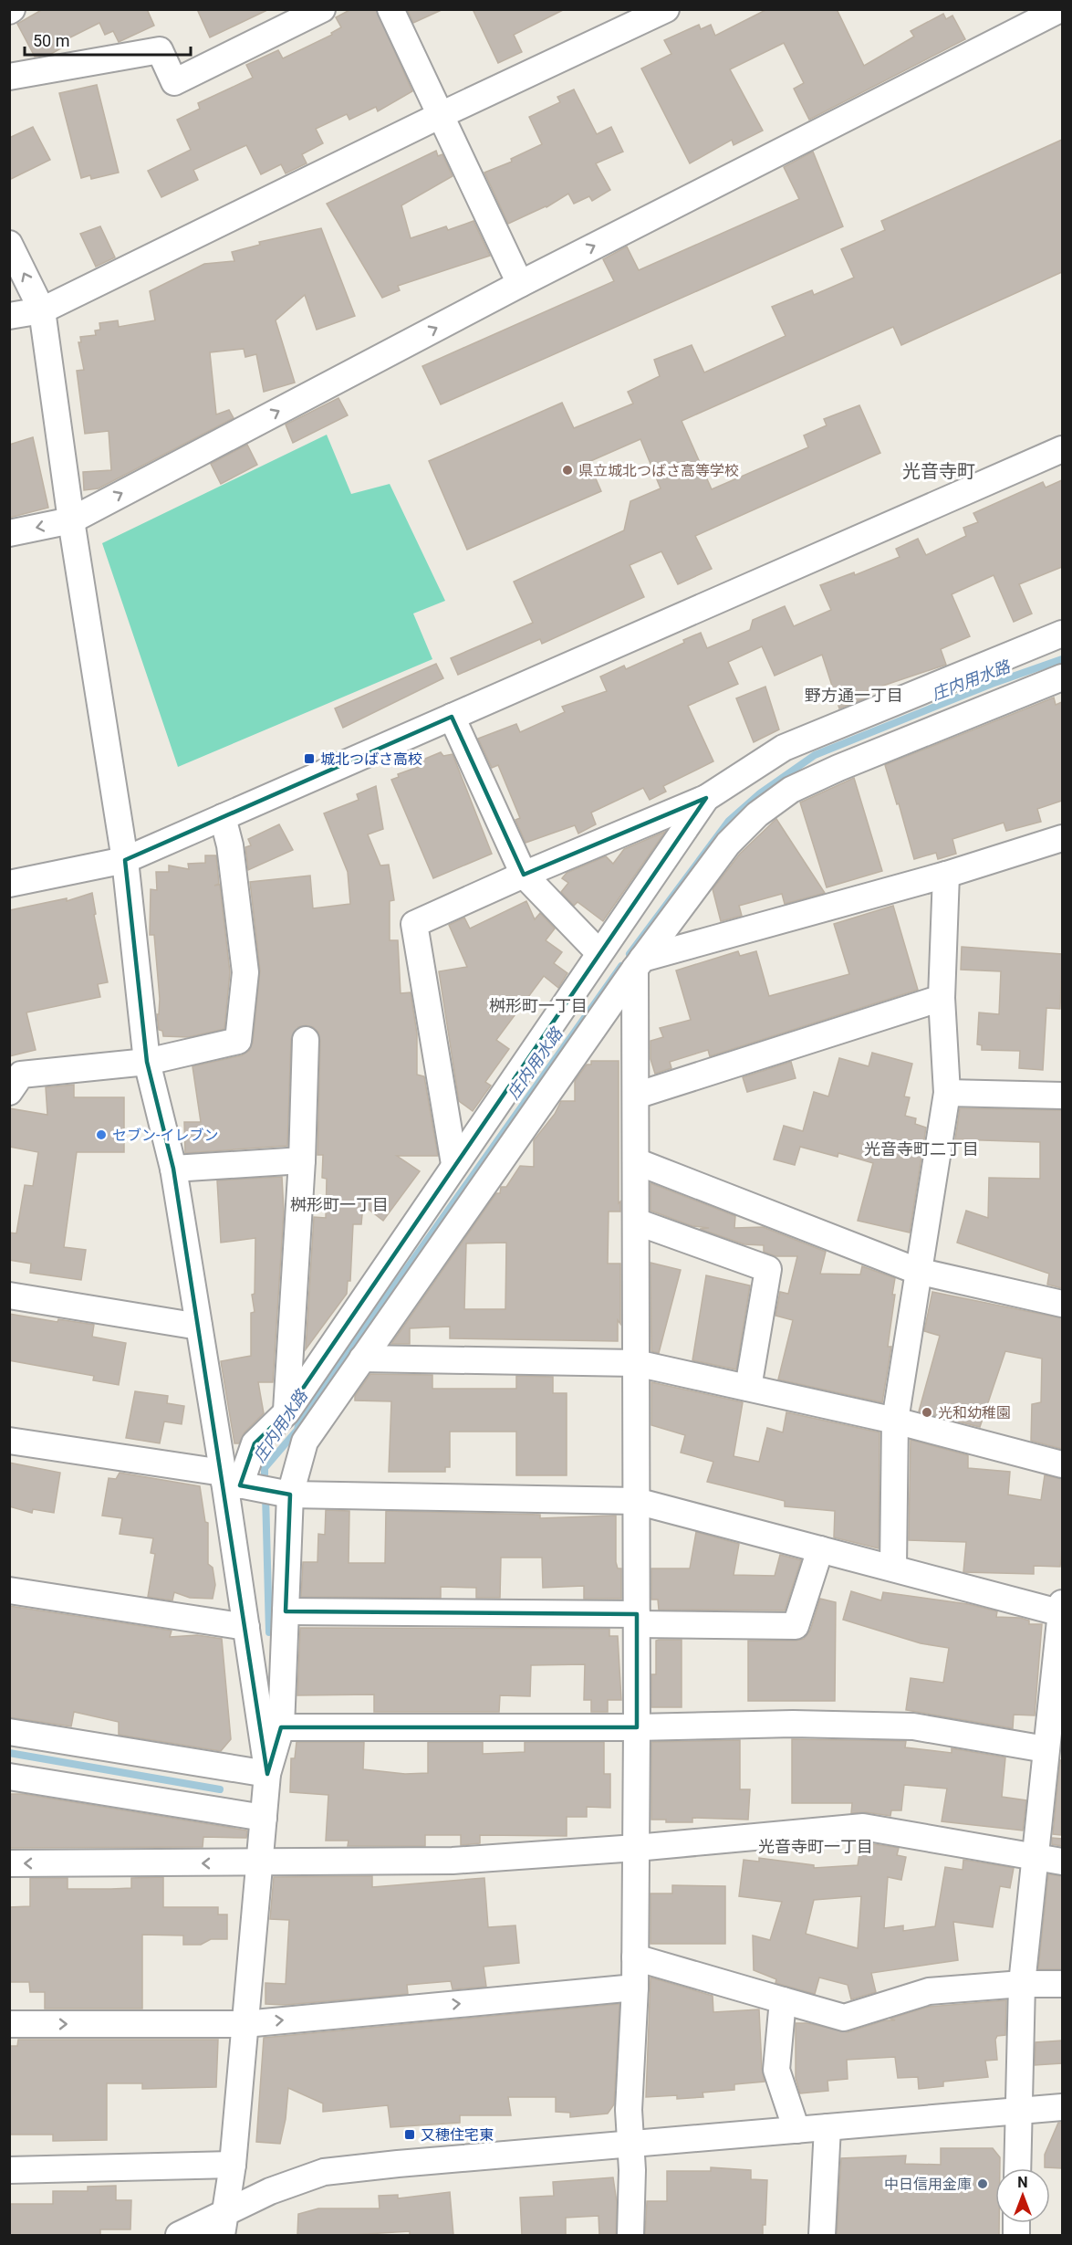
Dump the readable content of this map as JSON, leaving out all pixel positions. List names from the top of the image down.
{
  "districts": [
    "光音寺町",
    "野方通一丁目",
    "桝形町一丁目",
    "光音寺町二丁目",
    "桝形町一丁目",
    "光音寺町一丁目"
  ],
  "water": ["庄内用水路"],
  "places": {
    "other": [
      "県立城北つばさ高等学校",
      "セブン-イレブン",
      "光和幼稚園",
      "中日信用金庫"
    ],
    "transit": ["城北つばさ高校", "又穂住宅東"]
  },
  "scale_bar": "50 m",
  "north": "top"
}
